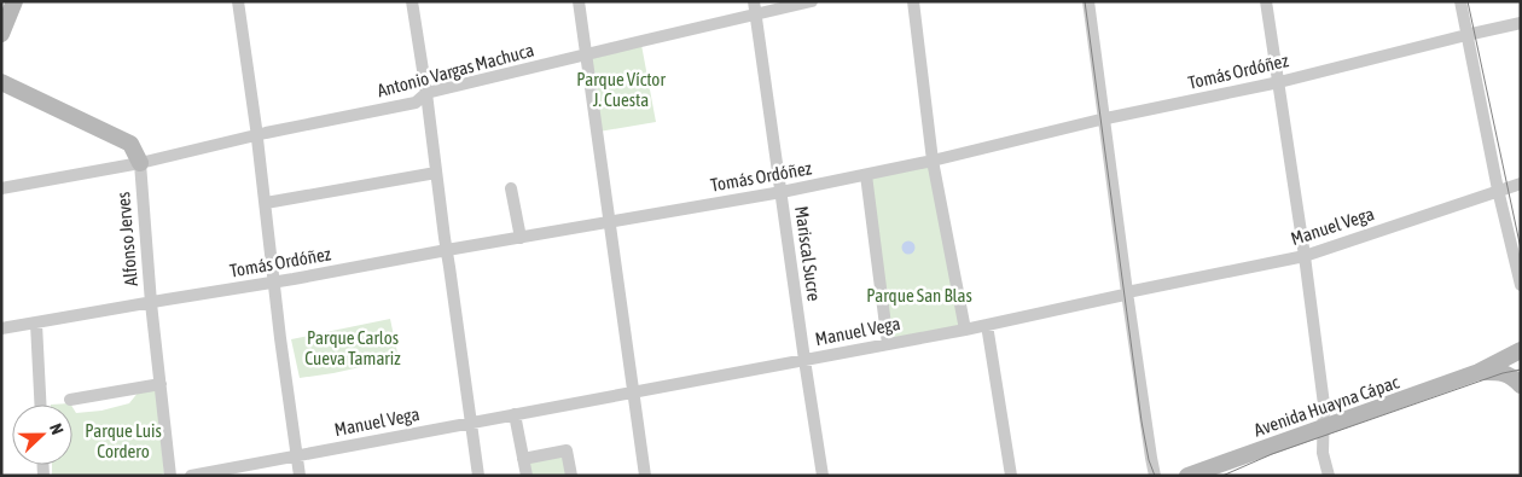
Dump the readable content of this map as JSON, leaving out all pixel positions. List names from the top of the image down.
{
  "streets": {
    "street": [
      "Antonio Vargas Machuca",
      "Tomás Ordóñez",
      "Manuel Vega",
      "Alfonso Jerves",
      "Mariscal Sucre",
      "Avenida Huayna Cápac"
    ]
  },
  "crossings": [
    ["Antonio Vargas Machuca", "Alfonso Jerves"],
    ["Antonio Vargas Machuca", "Mariscal Sucre"],
    ["Tomás Ordóñez", "Alfonso Jerves"],
    ["Tomás Ordóñez", "Mariscal Sucre"],
    ["Manuel Vega", "Mariscal Sucre"]
  ],
  "parks": [
    "Parque Víctor J. Cuesta",
    "Parque San Blas",
    "Parque Carlos Cueva Tamariz",
    "Parque Luis Cordero"
  ],
  "north": "right"
}
